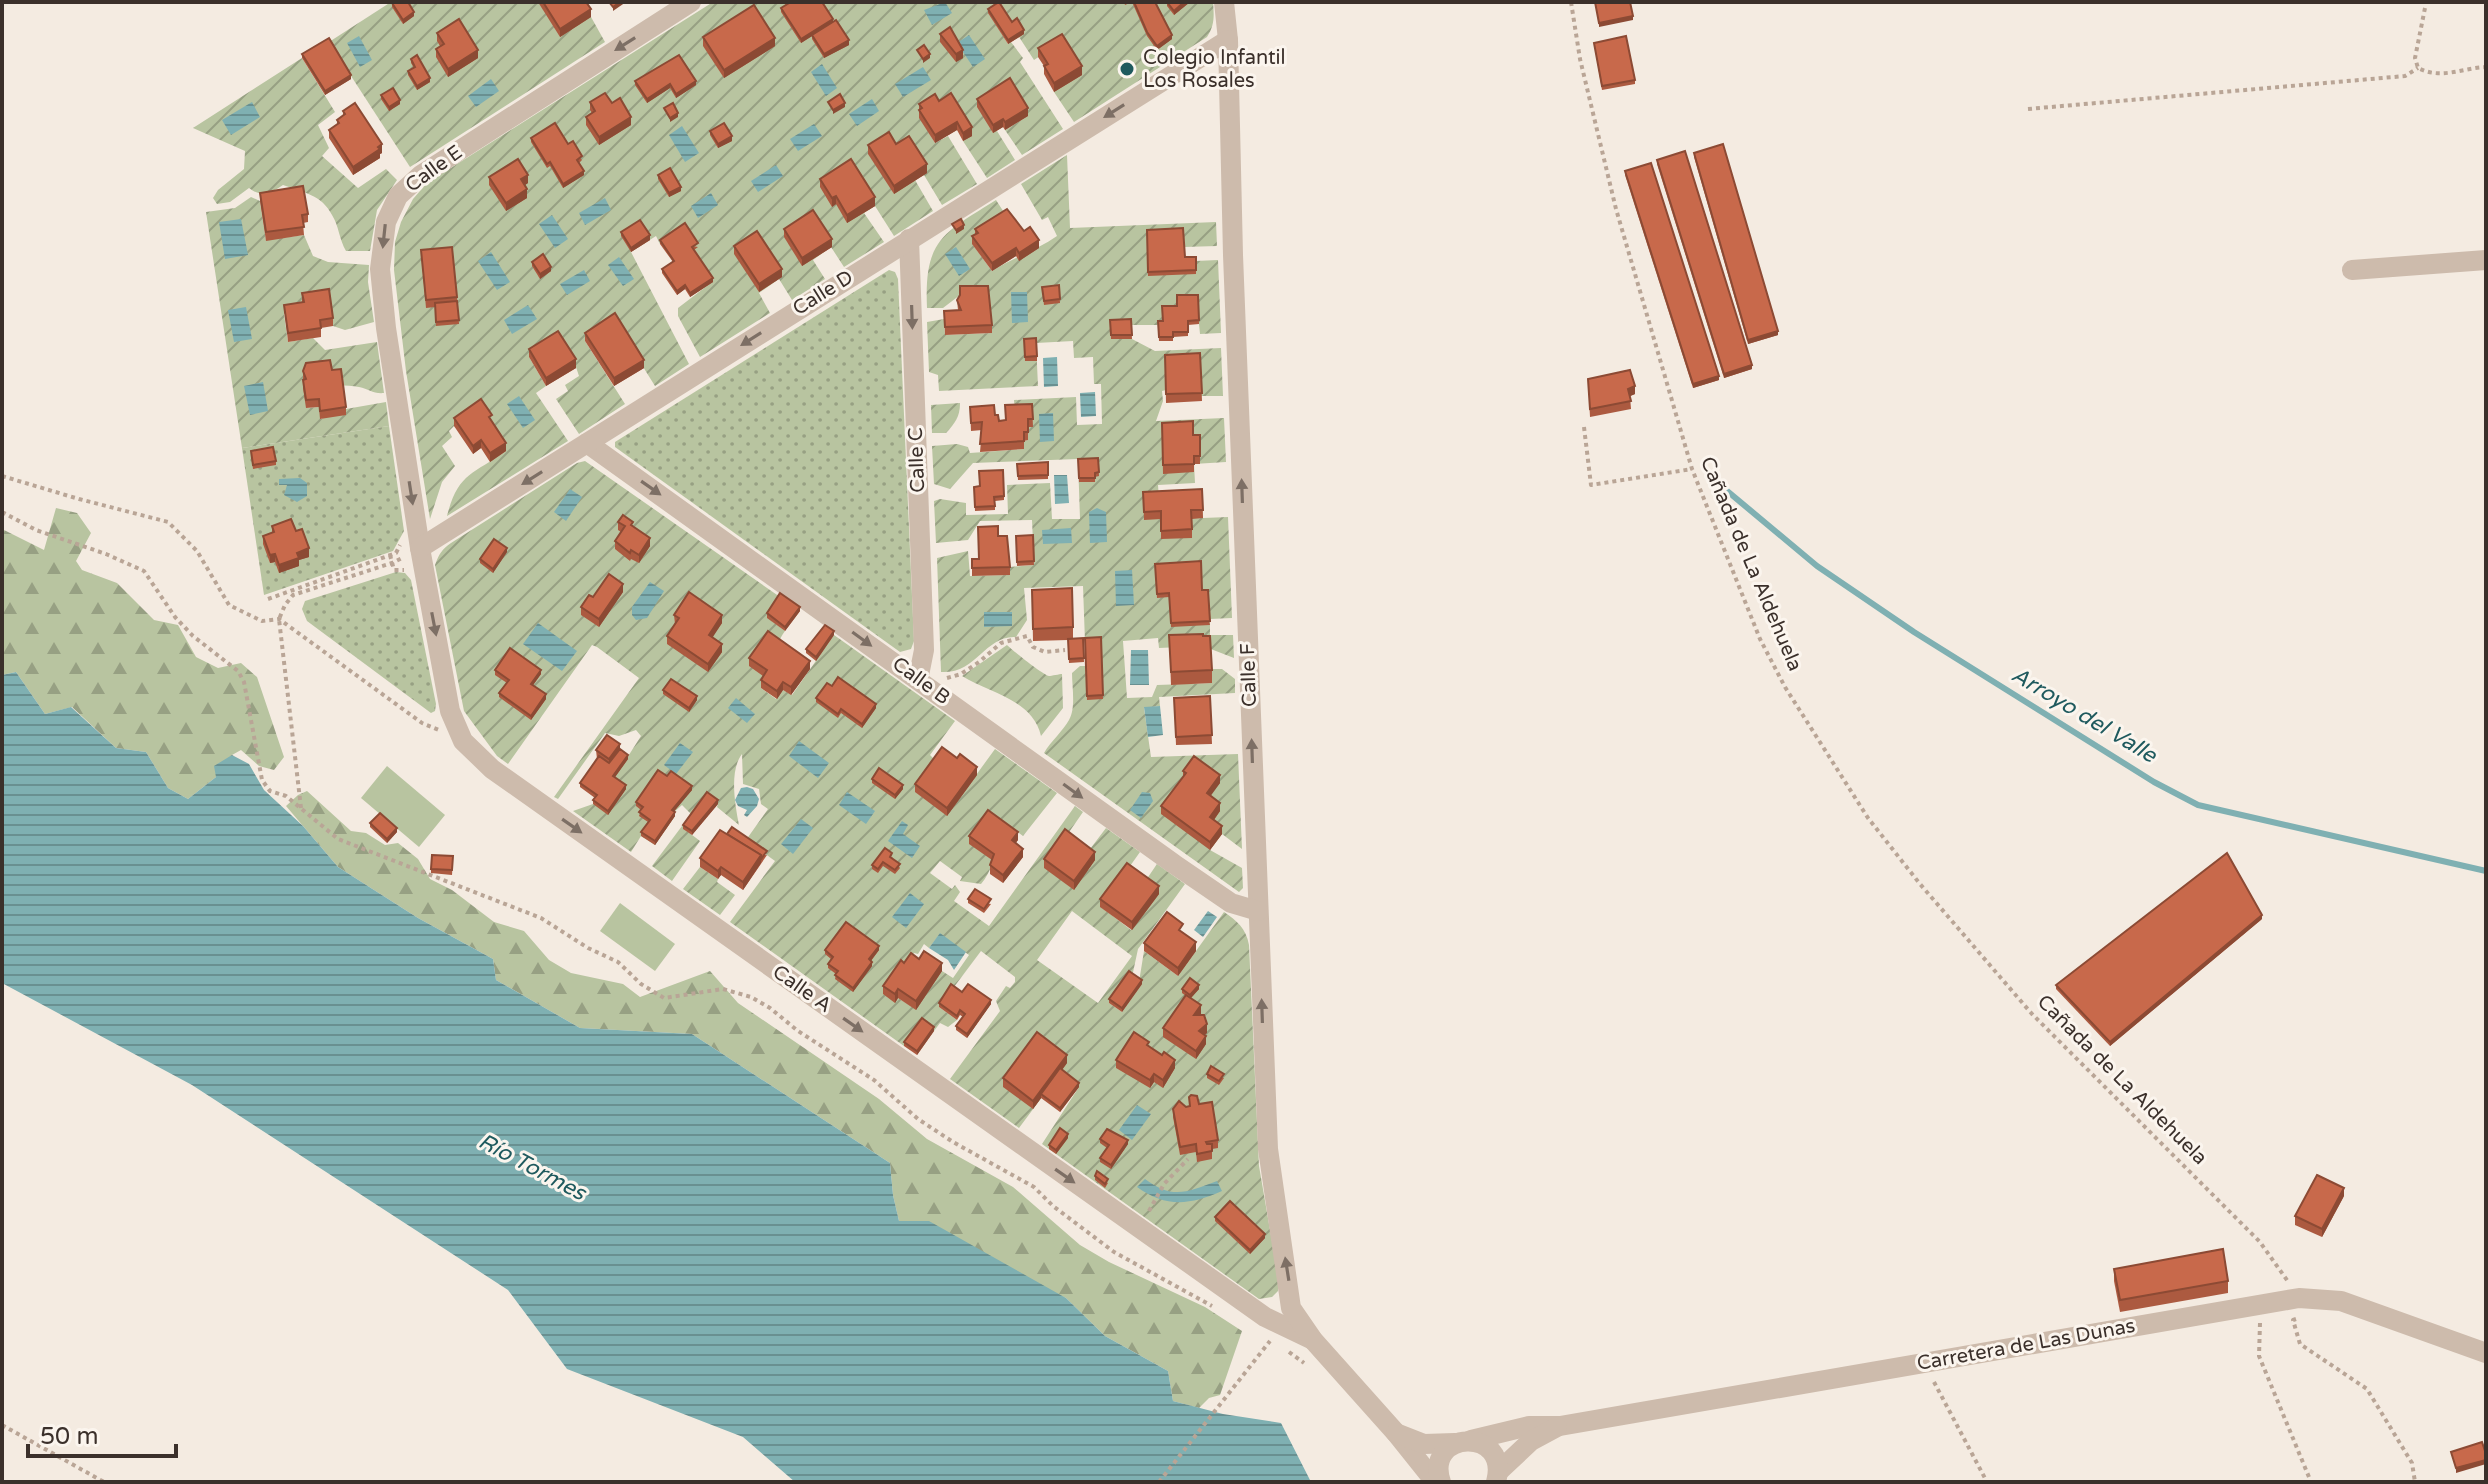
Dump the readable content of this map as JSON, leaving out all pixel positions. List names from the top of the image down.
{
  "streets": {
    "street": [
      "Calle E",
      "Calle D",
      "Calle C",
      "Calle F",
      "Calle B",
      "Calle A",
      "Carretera de Las Dunas"
    ],
    "path": ["Cañada de La Aldehuela"]
  },
  "crossings": [
    ["Calle E", "Calle D"],
    ["Calle E", "Calle A"],
    ["Calle D", "Calle C"],
    ["Calle D", "Calle F"],
    ["Calle D", "Calle B"],
    ["Calle D", "Calle A"],
    ["Calle C", "Calle B"],
    ["Cañada de La Aldehuela", "Carretera de Las Dunas"],
    ["Calle F", "Calle B"],
    ["Calle F", "Calle A"]
  ],
  "one_way": [
    "Calle E",
    "Calle D",
    "Calle C",
    "Calle F",
    "Calle B",
    "Calle A"
  ],
  "water": ["Arroyo del Valle", "Río Tormes"],
  "places": ["Colegio Infantil Los Rosales"],
  "scale_bar": "50 m"
}
